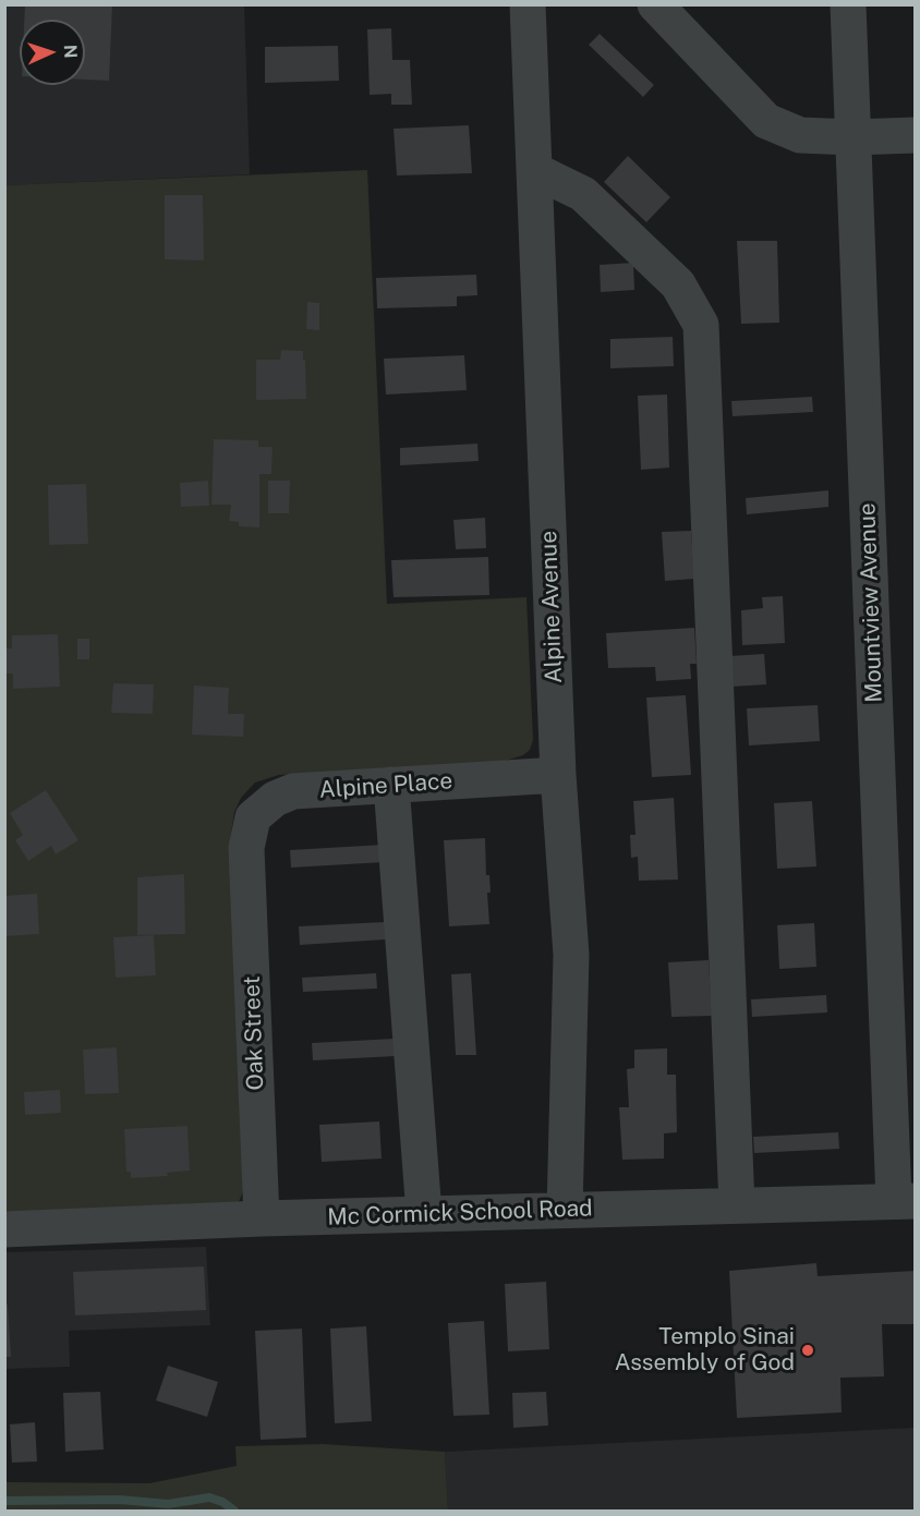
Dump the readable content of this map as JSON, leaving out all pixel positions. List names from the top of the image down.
{
  "streets": {
    "street": [
      "Mountview Avenue",
      "Alpine Avenue",
      "Alpine Place",
      "Oak Street",
      "Mc Cormick School Road"
    ]
  },
  "crossings": [
    ["Mountview Avenue", "Mc Cormick School Road"],
    ["Alpine Avenue", "Alpine Place"],
    ["Alpine Avenue", "Mc Cormick School Road"],
    ["Alpine Place", "Oak Street"],
    ["Oak Street", "Mc Cormick School Road"]
  ],
  "places": ["Templo Sinai Assembly of God"],
  "north": "right"
}
